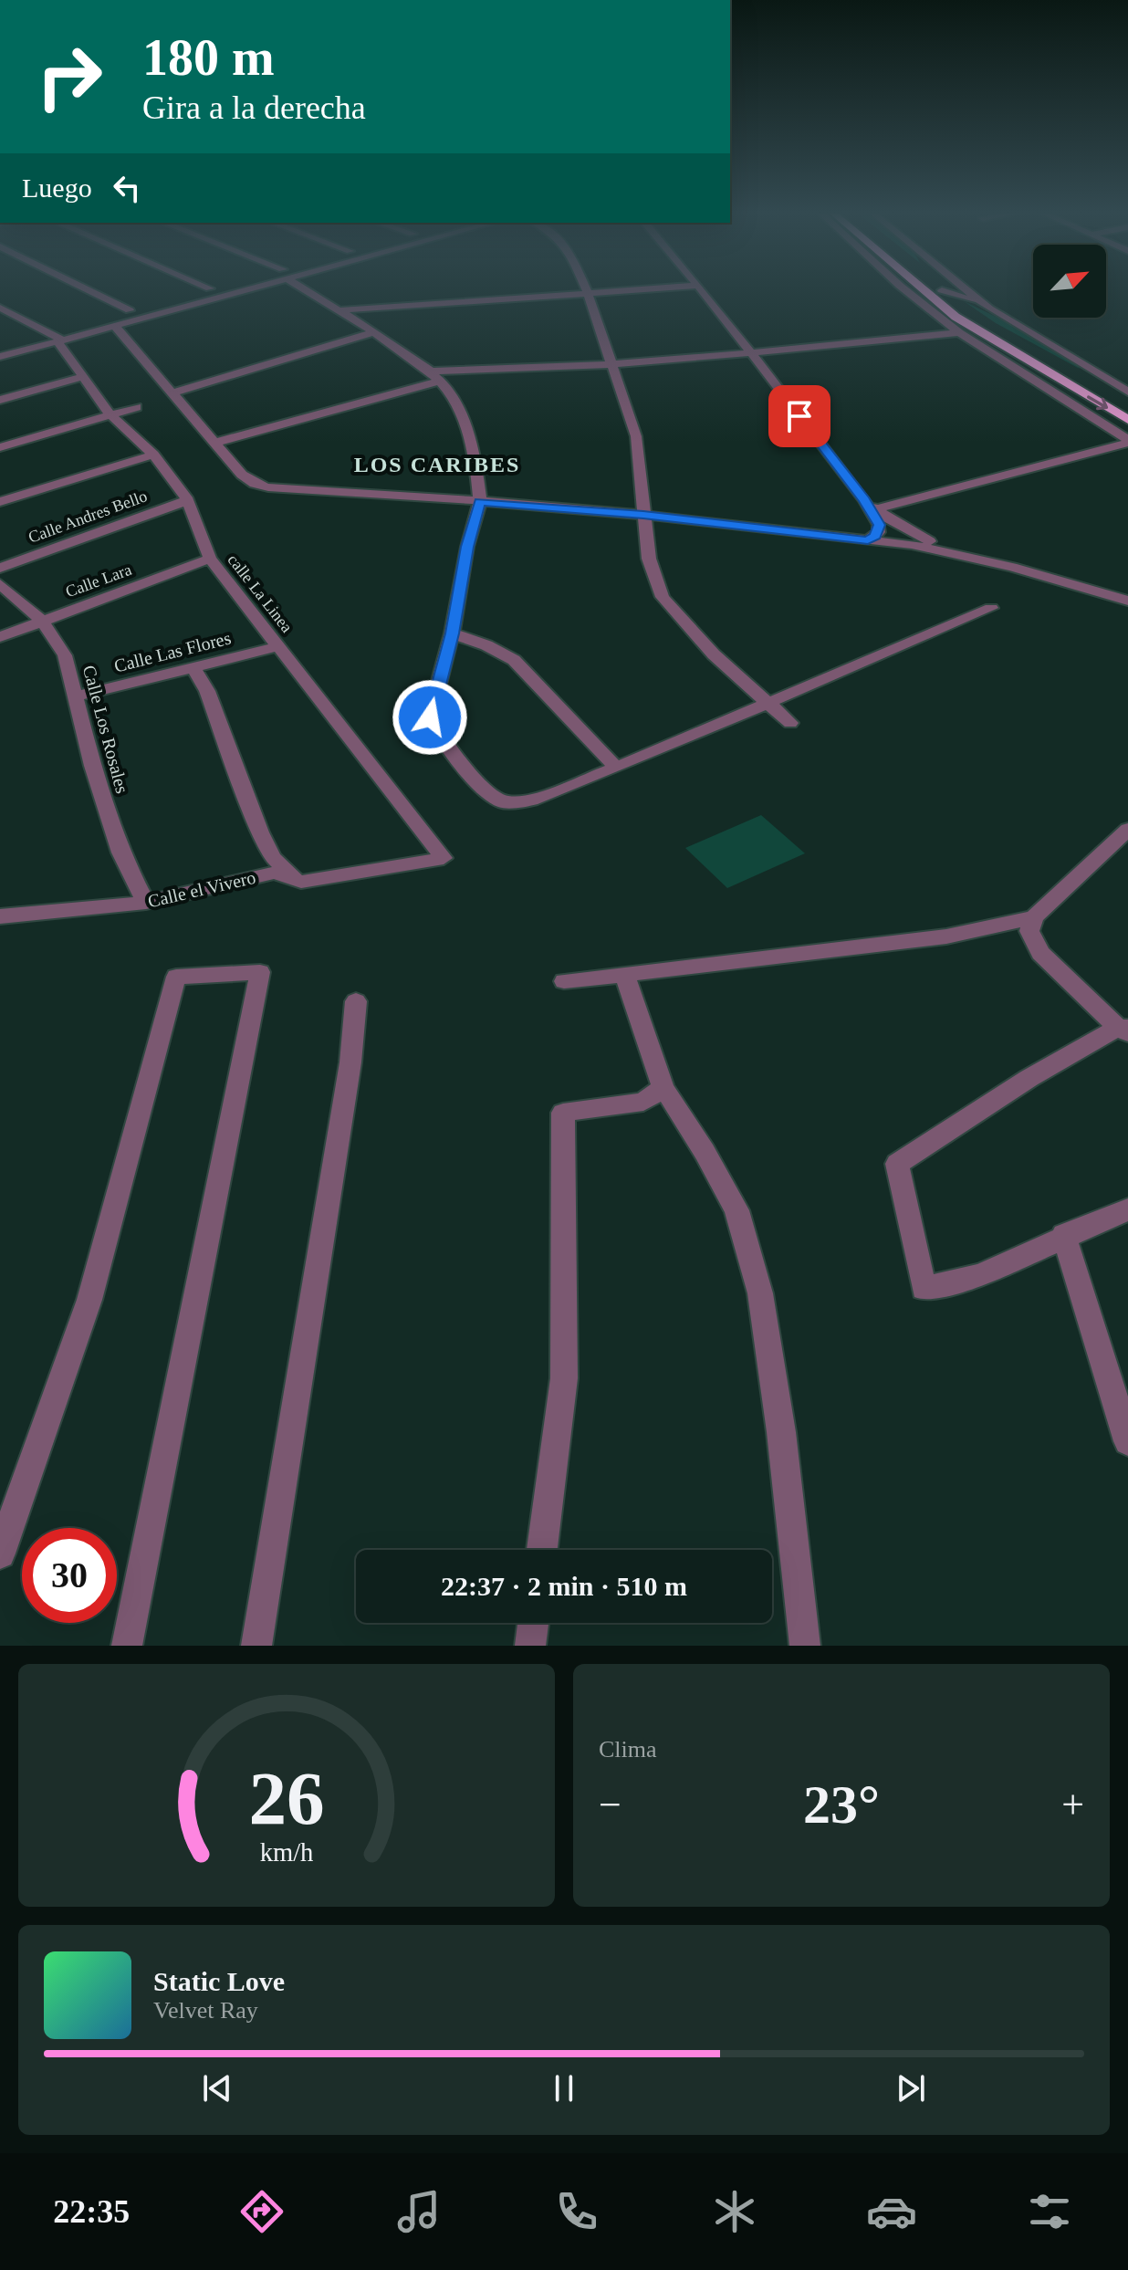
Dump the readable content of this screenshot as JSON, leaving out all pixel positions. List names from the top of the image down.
{
  "streets": {
    "street": [
      "Calle Andres Bello",
      "Calle Lara",
      "calle La Linea",
      "Calle Las Flores",
      "Calle Los Rosales",
      "Calle el Vivero"
    ]
  },
  "crossings": [
    ["Calle Andres Bello", "calle La Linea"],
    ["Calle Lara", "calle La Linea"],
    ["Calle Lara", "Calle Los Rosales"],
    ["calle La Linea", "Calle Las Flores"],
    ["calle La Linea", "Calle el Vivero"],
    ["Calle Las Flores", "Calle Los Rosales"],
    ["Calle Los Rosales", "Calle el Vivero"]
  ],
  "districts": ["LOS CARIBES"],
  "north": "top right",
  "page": {
    "turn": ["180 m", "Gira a la derecha"],
    "then": "Luego",
    "limit": "30",
    "trip": "22:37 · 2 min · 510 m",
    "tile": "Clima",
    "heat": ["−", "23°", "+"],
    "song": ["Static Love", "Velvet Ray"],
    "tabs": "22:35",
    "gauge": ["26", "km/h"]
  }
}
